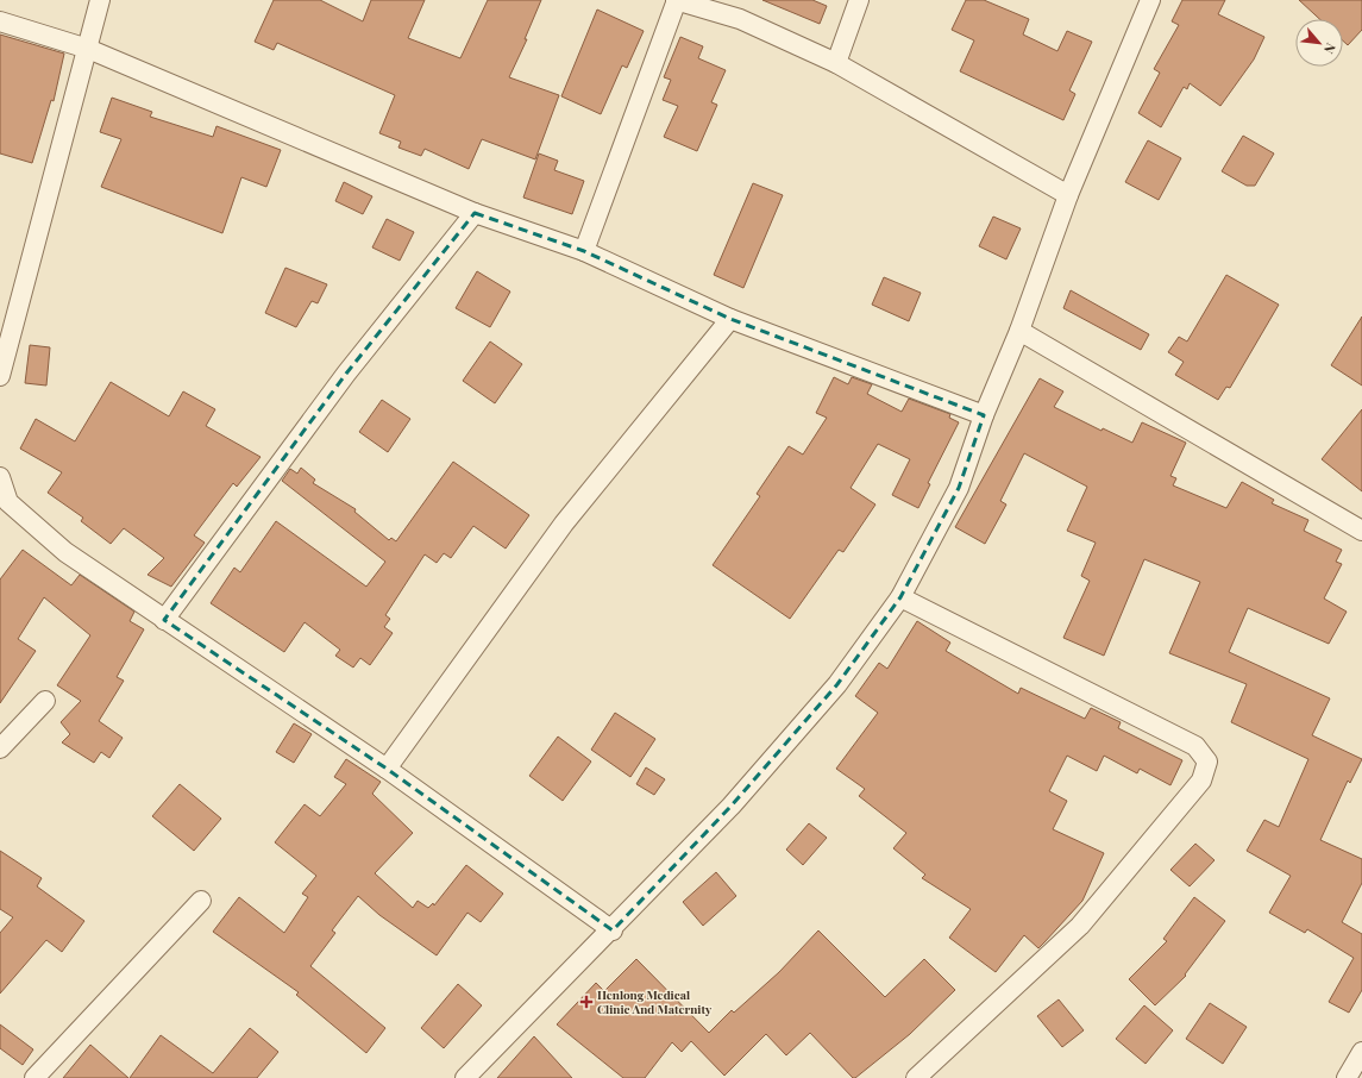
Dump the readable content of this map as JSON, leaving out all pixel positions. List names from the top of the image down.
{
  "places": {
    "health": ["Henlong Medical Clinic And Maternity"]
  },
  "north": "bottom right"
}
